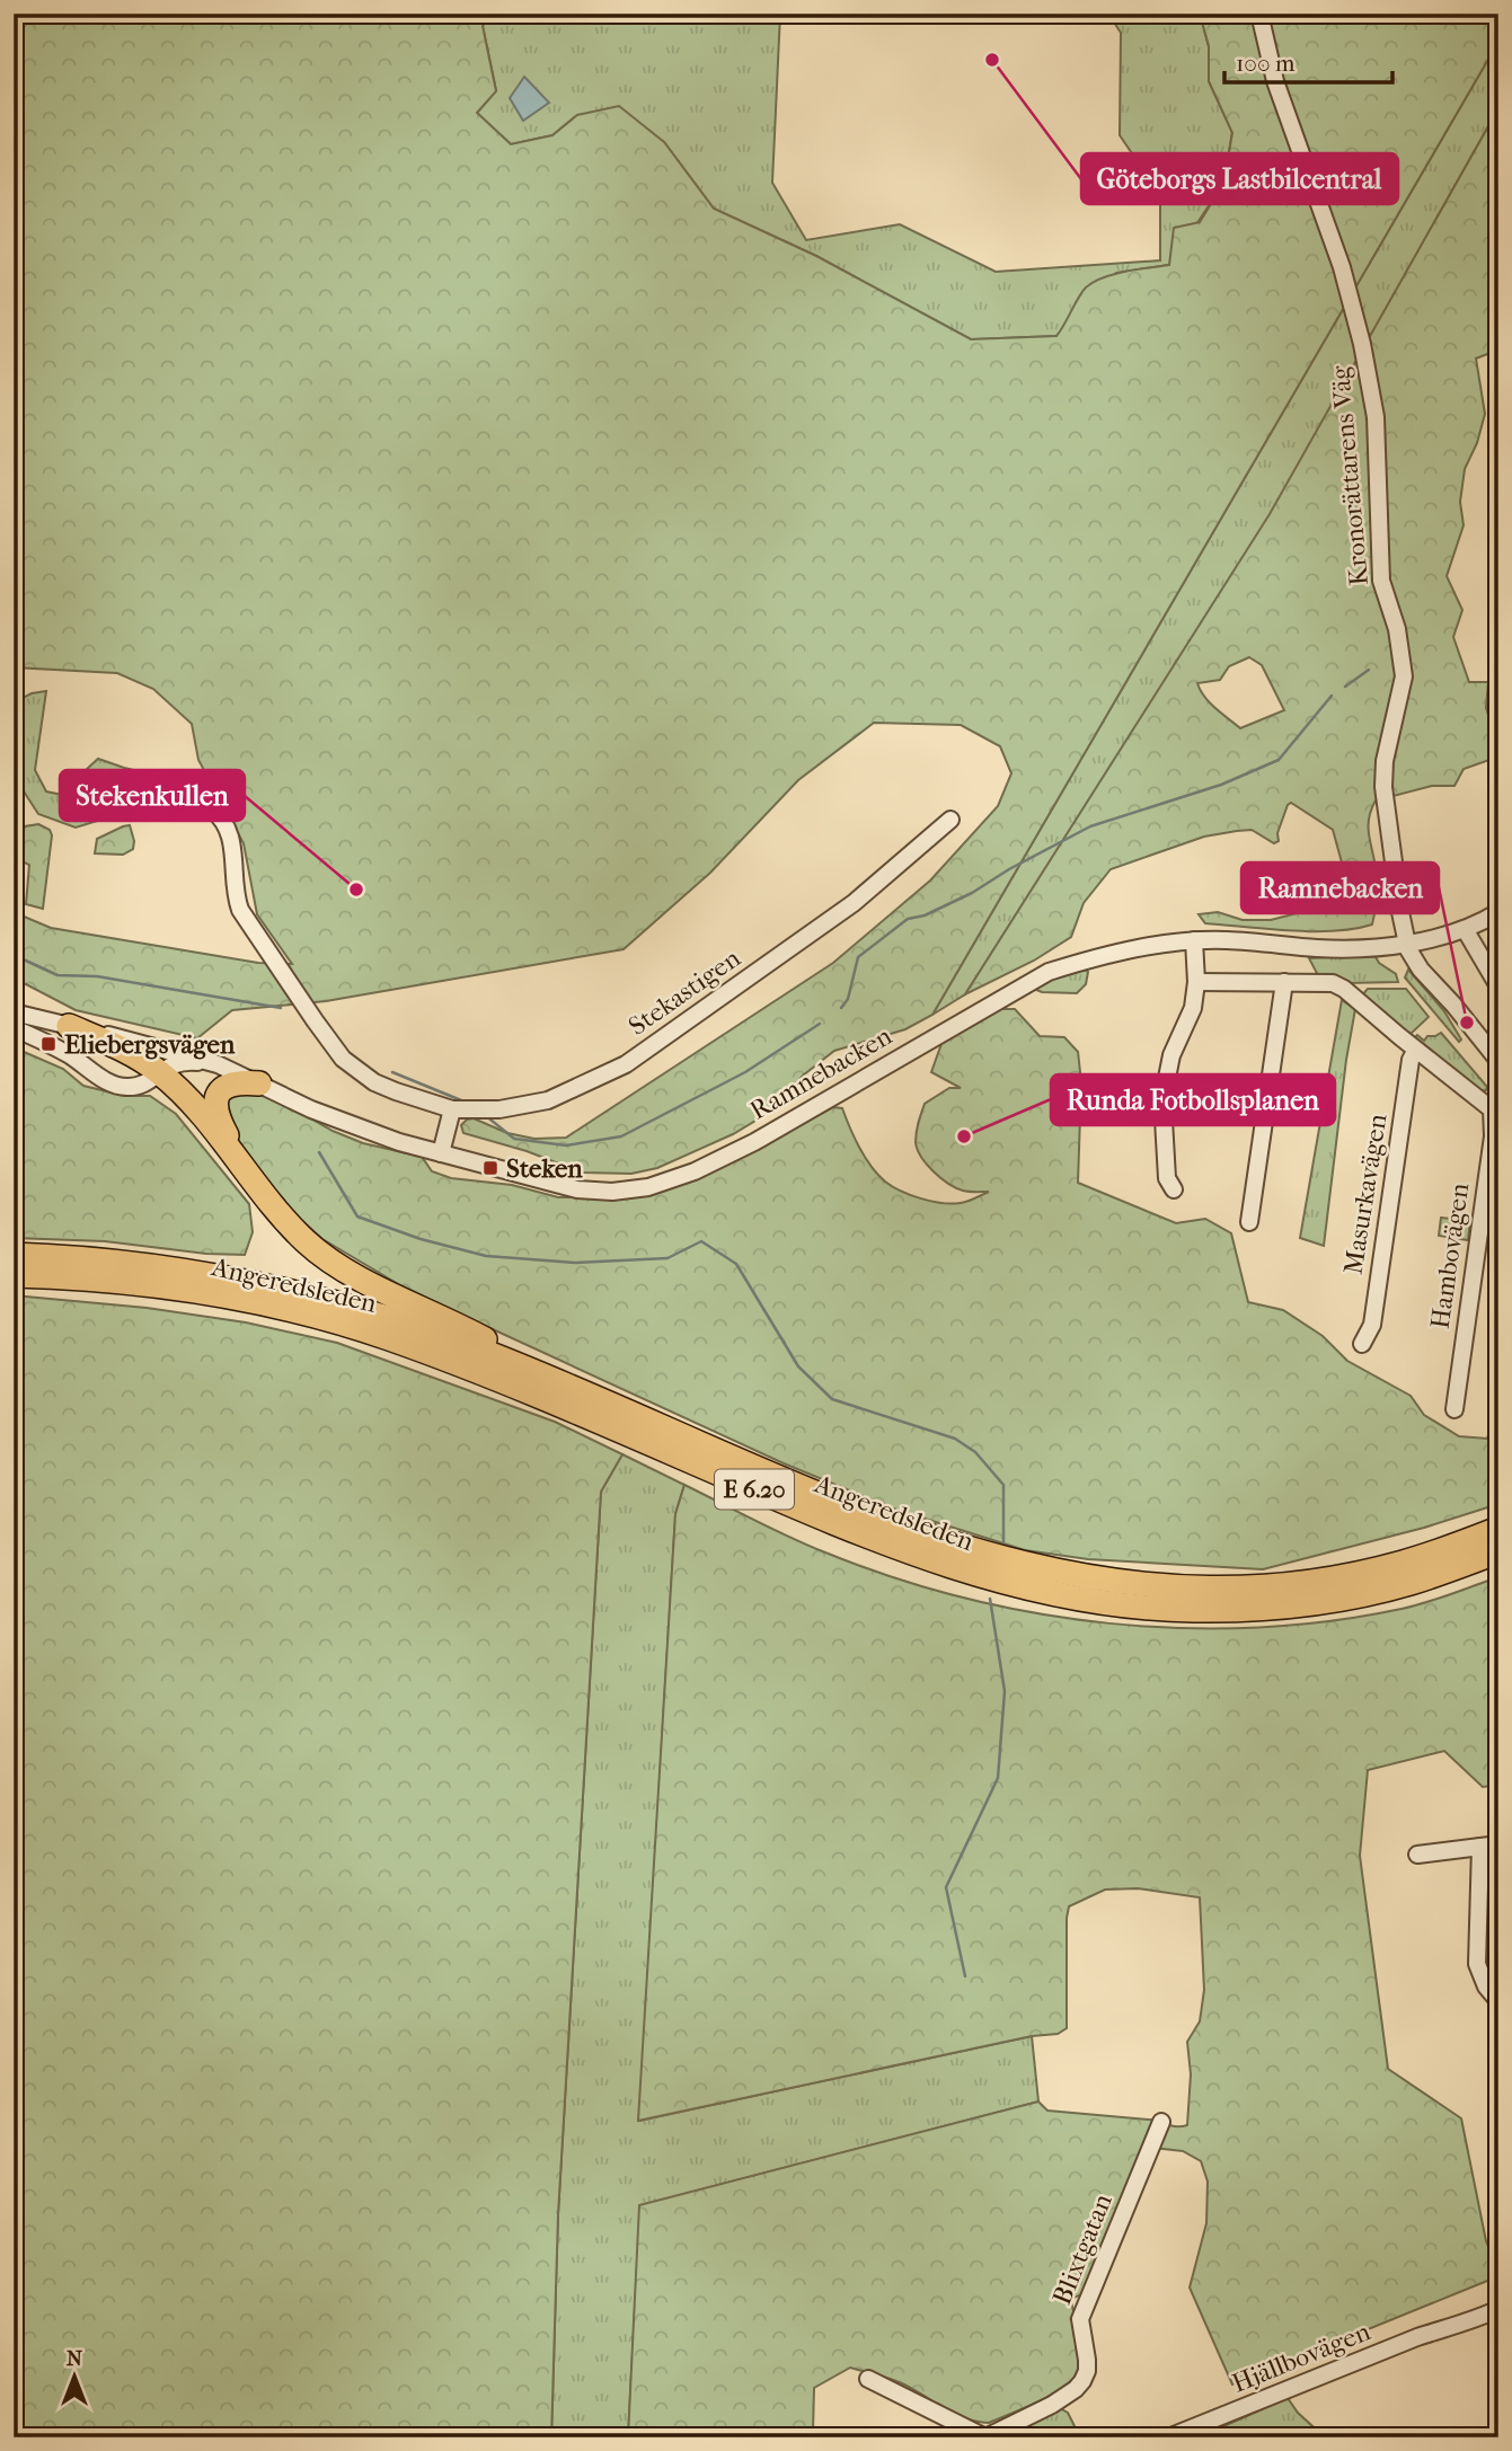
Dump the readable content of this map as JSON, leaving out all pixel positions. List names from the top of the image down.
{
  "streets": {
    "highway": ["Angeredsleden", "E 6.20"],
    "street": [
      "Kronorättarens Väg",
      "Stekastigen",
      "Ramnebacken",
      "Masurkavägen",
      "Hambovägen",
      "Blixtgatan",
      "Hjällbovägen"
    ]
  },
  "crossings": [
    ["Kronorättarens Väg", "Ramnebacken"],
    ["Masurkavägen", "Hambovägen"]
  ],
  "places": {
    "other": [
      "Göteborgs Lastbilcentral",
      "Stekenkullen",
      "Ramnebacken",
      "Runda Fotbollsplanen"
    ],
    "transit": ["Eliebergsvägen", "Steken"]
  },
  "scale_bar": "100 m",
  "north": "top"
}
